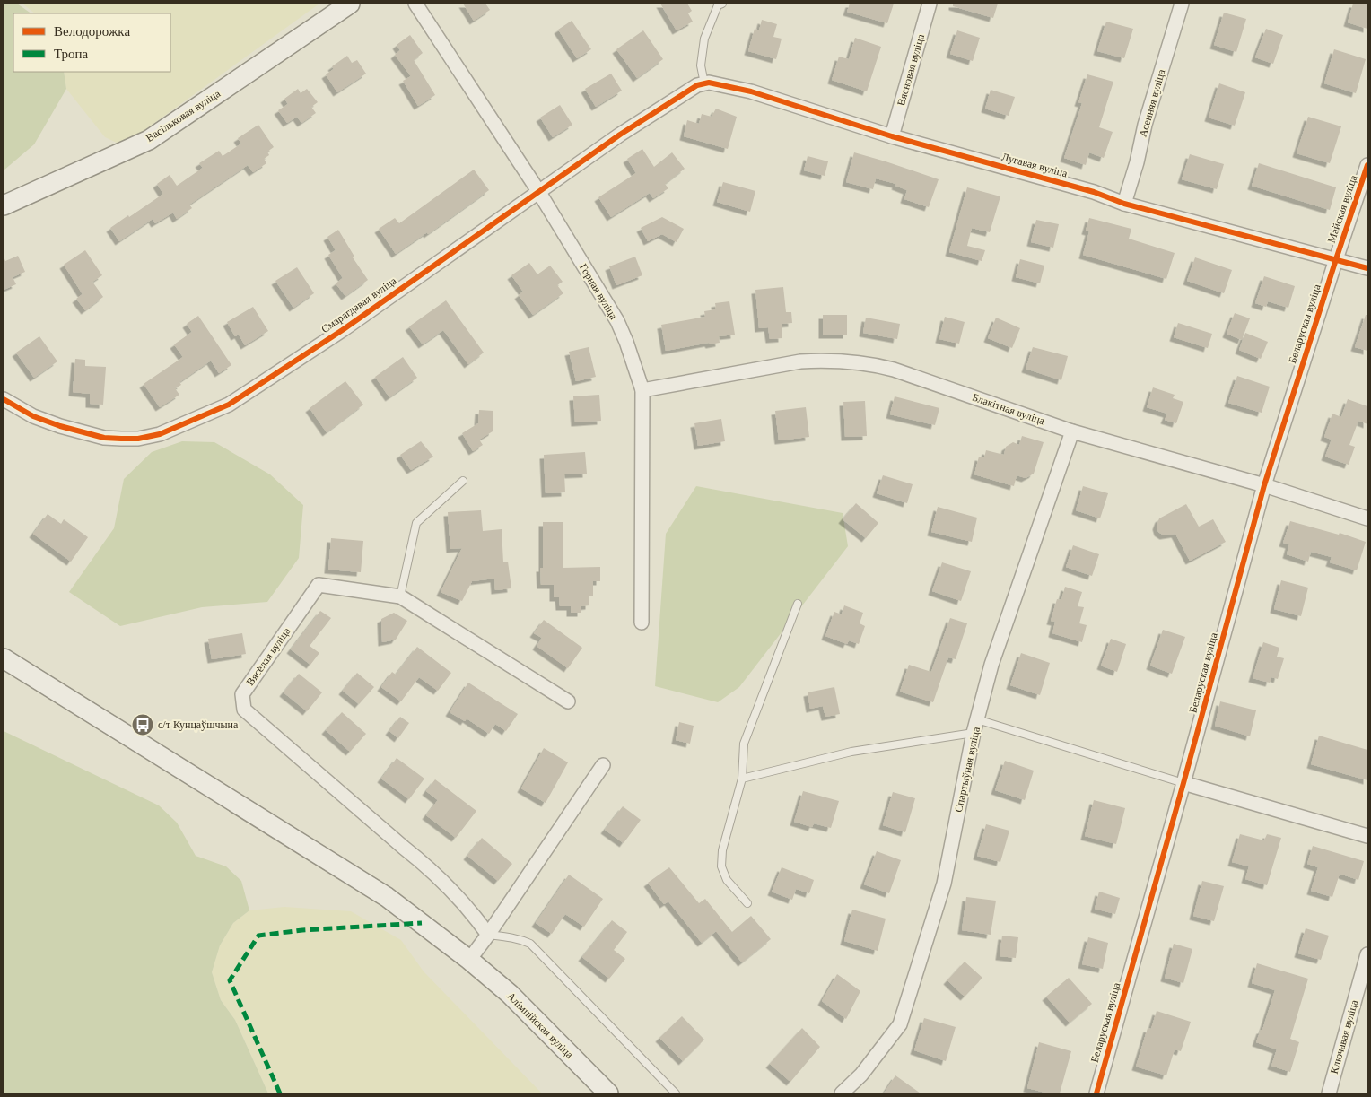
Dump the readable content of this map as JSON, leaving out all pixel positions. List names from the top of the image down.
{
  "streets": {
    "street": [
      "Вясновая вуліца",
      "Асенняя вуліца",
      "Васільковая вуліца",
      "Лугавая вуліца",
      "Майская вуліца",
      "Горная вуліца",
      "Смарагдавая вуліца",
      "Беларуская вуліца",
      "Блакітная вуліца",
      "Вясёлая вуліца",
      "Спартыўная вуліца",
      "Алімпійская вуліца",
      "Ключавая вуліца"
    ]
  },
  "crossings": [
    ["Вясновая вуліца", "Лугавая вуліца"],
    ["Асенняя вуліца", "Лугавая вуліца"],
    ["Лугавая вуліца", "Майская вуліца"],
    ["Лугавая вуліца", "Смарагдавая вуліца"],
    ["Лугавая вуліца", "Беларуская вуліца"],
    ["Майская вуліца", "Беларуская вуліца"],
    ["Горная вуліца", "Смарагдавая вуліца"],
    ["Горная вуліца", "Блакітная вуліца"],
    ["Беларуская вуліца", "Блакітная вуліца"],
    ["Блакітная вуліца", "Спартыўная вуліца"]
  ],
  "places": {
    "bus stop": ["с/т Кунцаўшчына"]
  },
  "legend": ["Велодорожка", "Тропа"]
}
